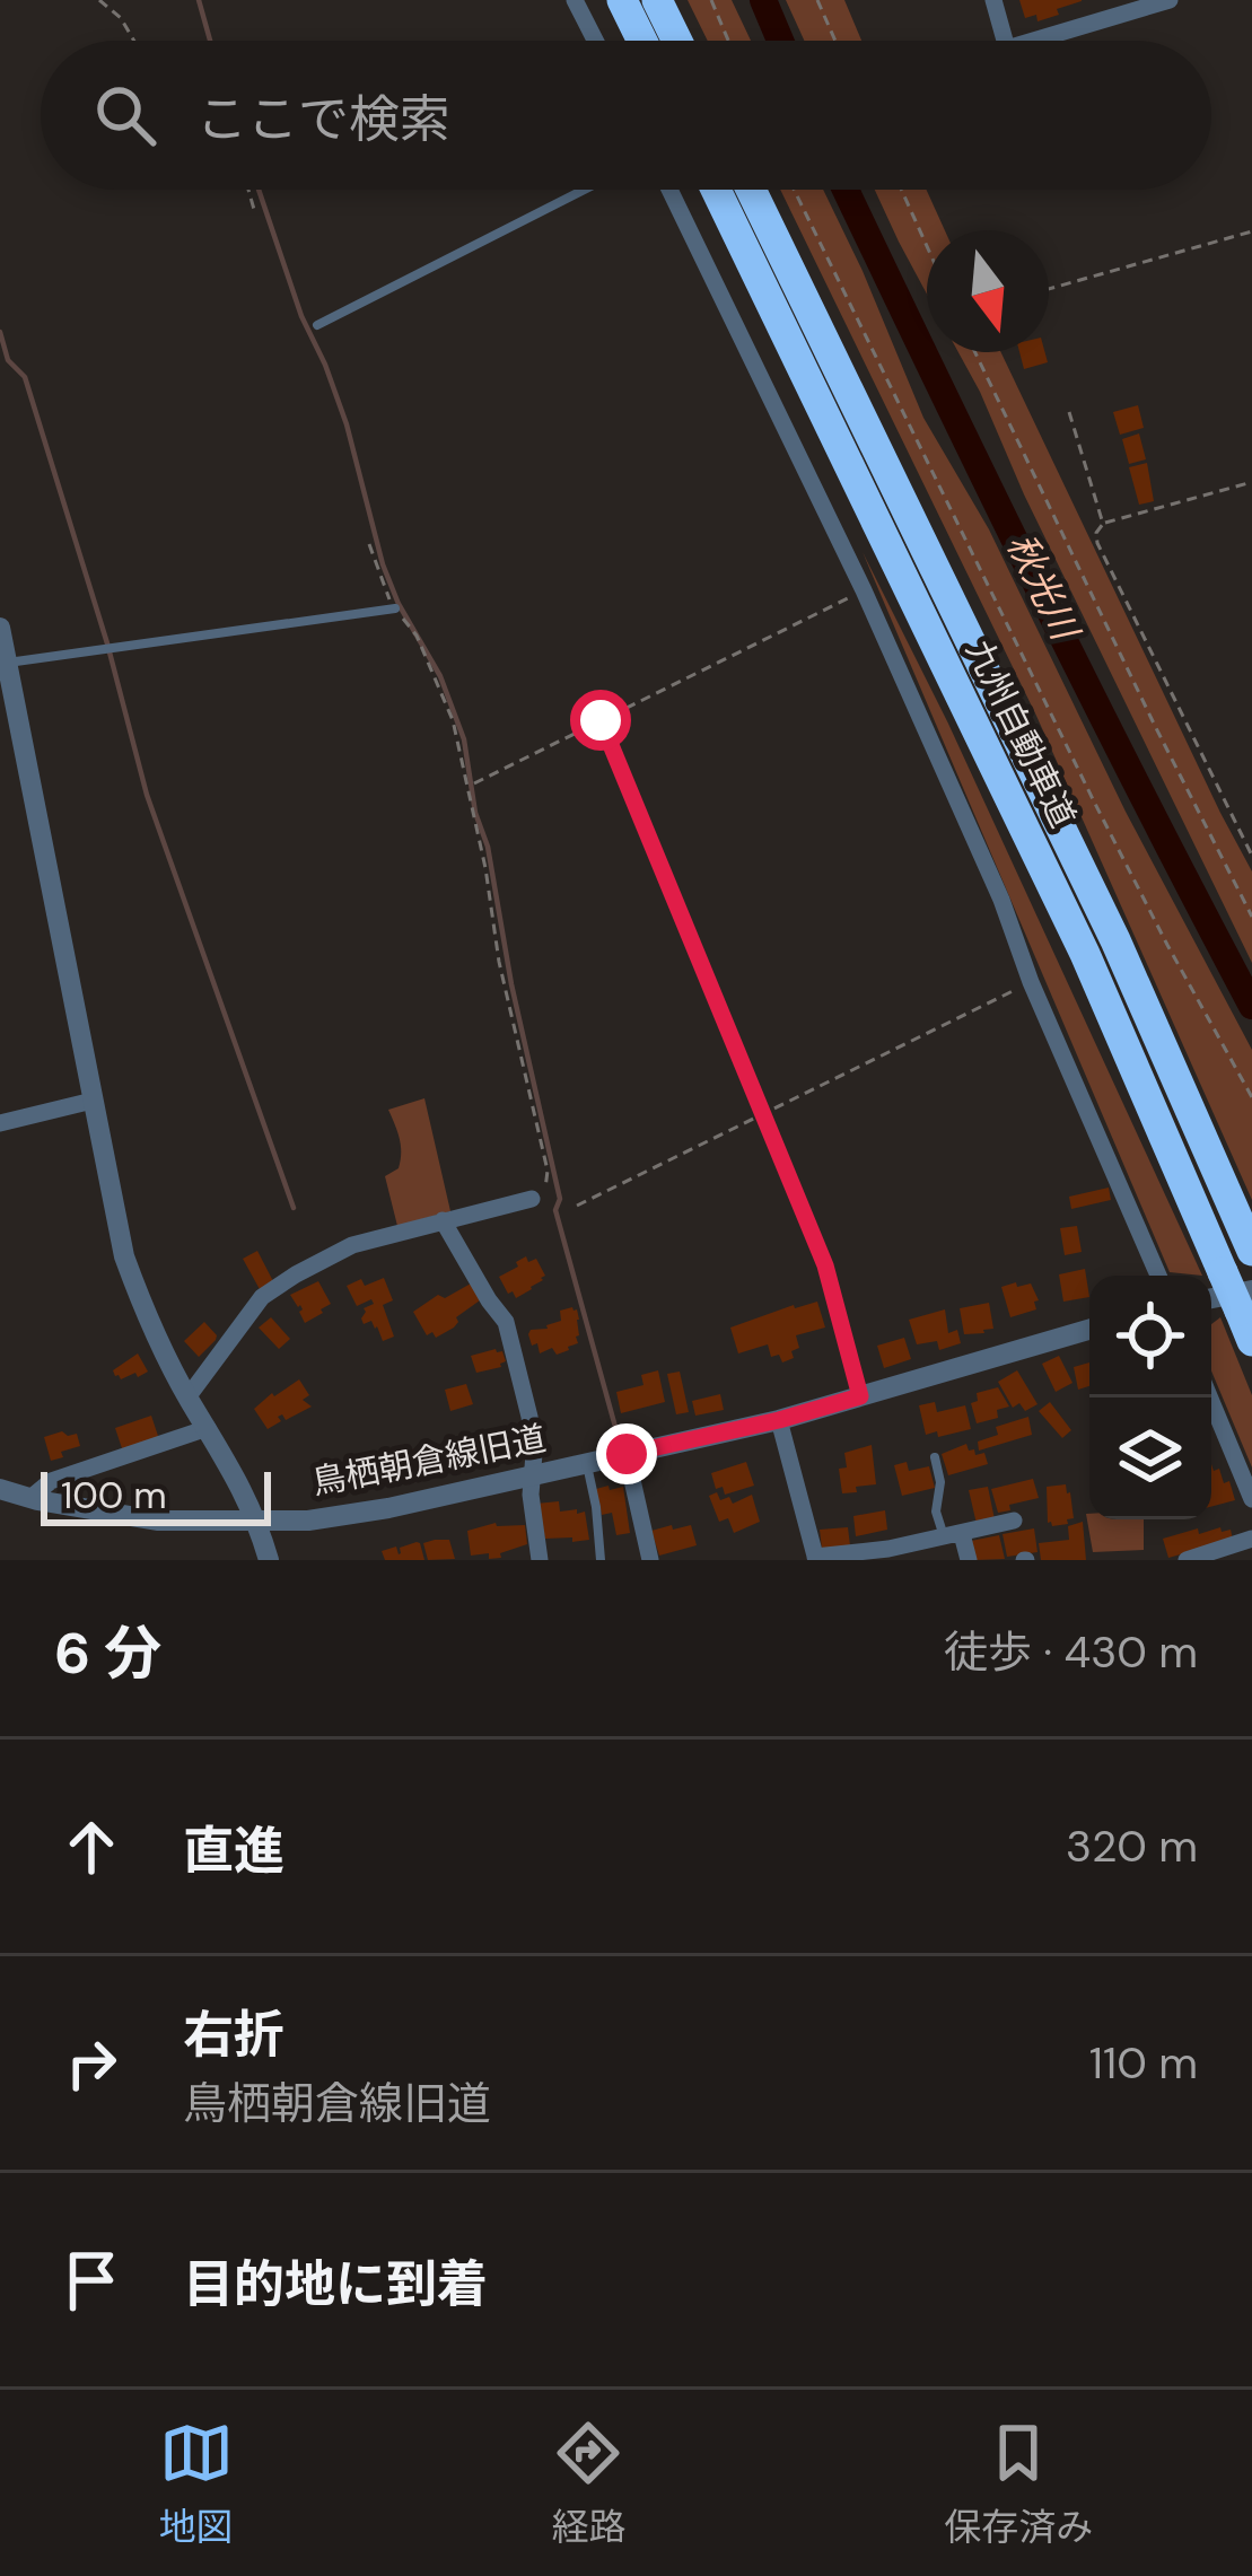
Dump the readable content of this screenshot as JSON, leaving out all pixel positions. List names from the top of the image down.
{
  "streets": {
    "highway": ["九州自動車道"],
    "street": ["鳥栖朝倉線旧道"]
  },
  "water": ["秋光川"],
  "scale_bar": "100 m",
  "north": "bottom",
  "page": {
    "search": "ここで検索",
    "scale": "100 m",
    "heading": ["6 分", "徒歩 · 430 m"],
    "list": [
      ["直進", "320 m"],
      ["右折", "鳥栖朝倉線旧道", "110 m"],
      "目的地に到着"
    ],
    "nav": ["地図", "経路", "保存済み"]
  }
}
